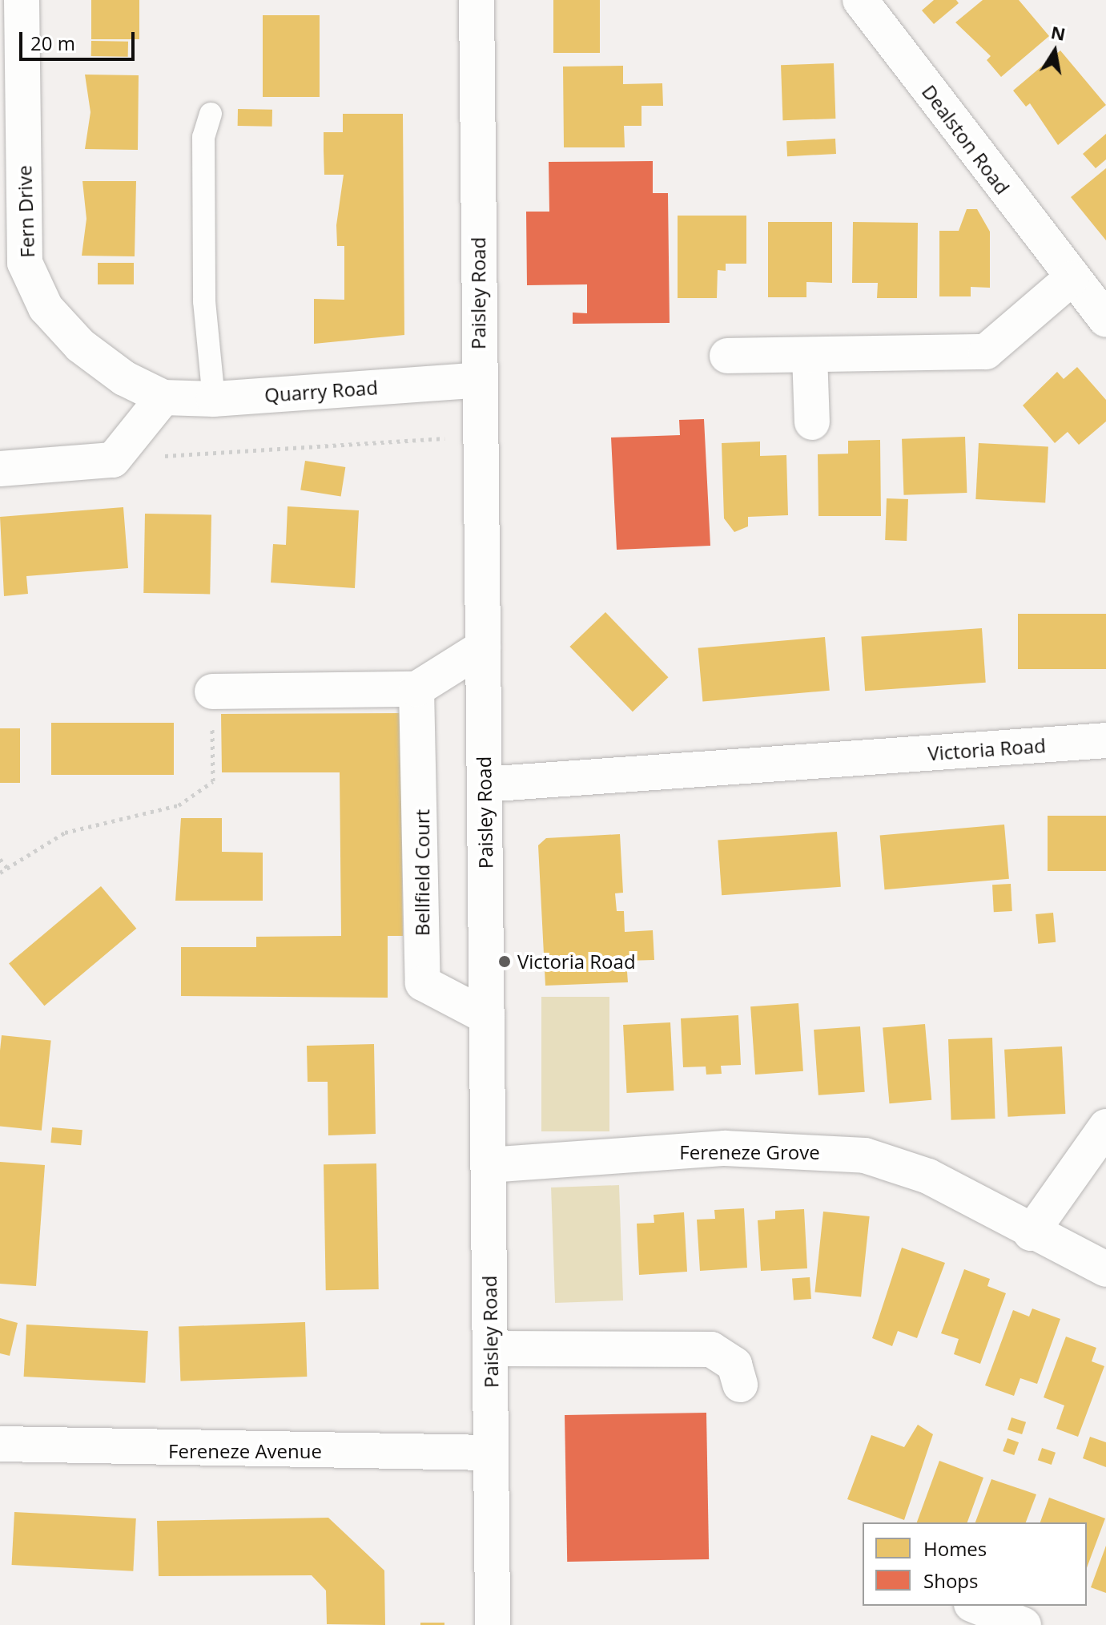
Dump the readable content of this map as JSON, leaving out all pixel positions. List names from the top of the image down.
{
  "streets": {
    "street": [
      "Dealston Road",
      "Fern Drive",
      "Paisley Road",
      "Quarry Road",
      "Victoria Road",
      "Bellfield Court",
      "Fereneze Grove",
      "Fereneze Avenue"
    ]
  },
  "crossings": [
    ["Fern Drive", "Quarry Road"],
    ["Paisley Road", "Quarry Road"],
    ["Paisley Road", "Victoria Road"],
    ["Paisley Road", "Bellfield Court"],
    ["Paisley Road", "Fereneze Grove"],
    ["Paisley Road", "Fereneze Avenue"]
  ],
  "places": ["Victoria Road"],
  "legend": ["Homes", "Shops"],
  "scale_bar": "20 m",
  "north": "top"
}
